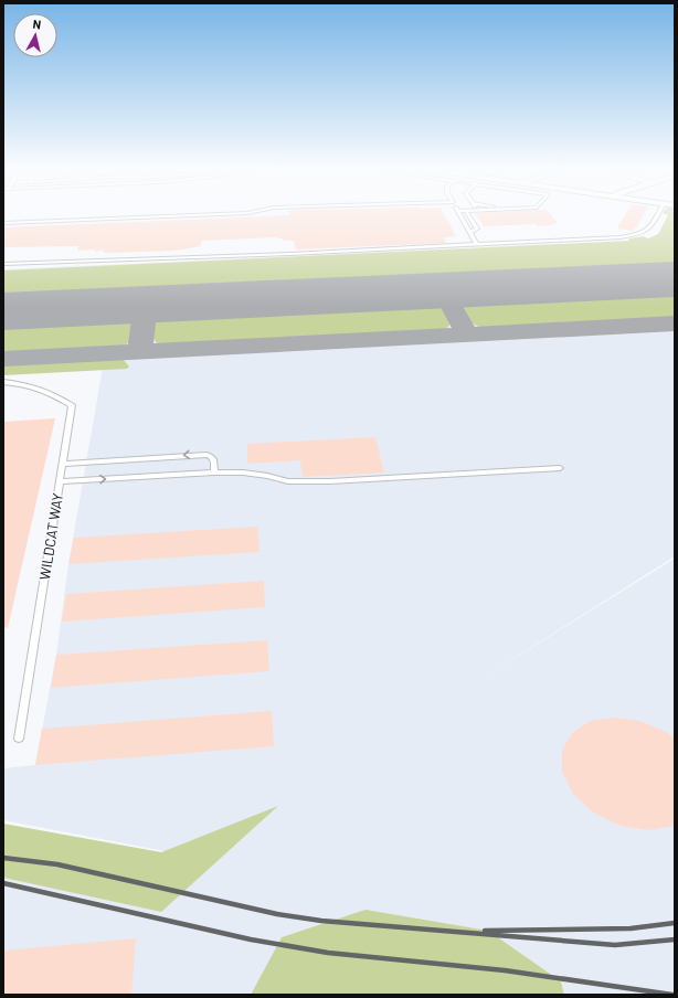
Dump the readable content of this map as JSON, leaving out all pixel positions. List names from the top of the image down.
{
  "streets": {
    "lane": ["WILDCAT WAY"]
  },
  "north": "top"
}
